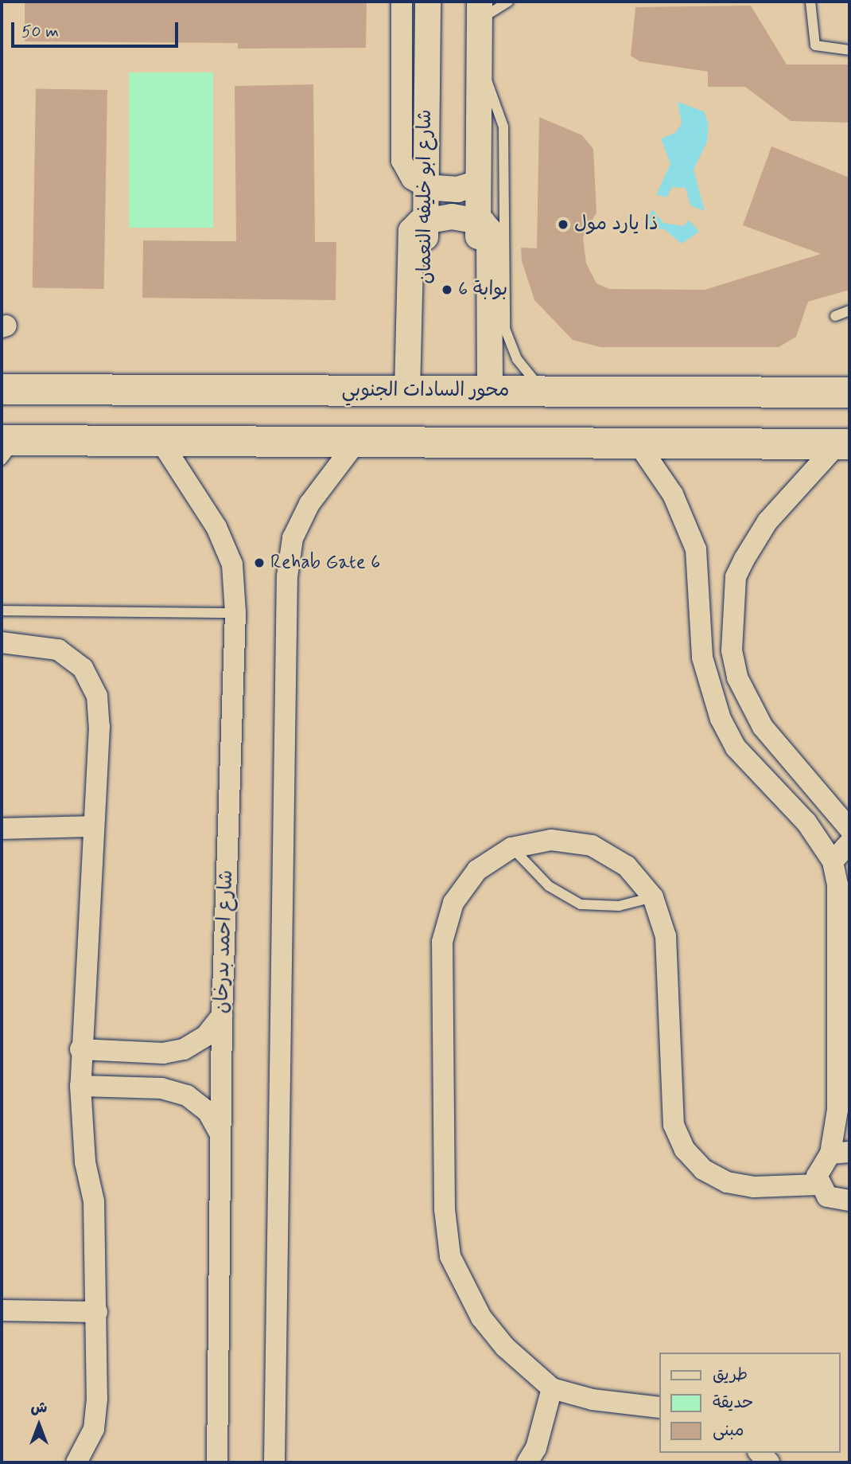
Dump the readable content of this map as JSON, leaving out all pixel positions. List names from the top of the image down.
{
  "streets": {
    "main road": ["محور السادات الجنوبي"],
    "street": ["شارع ابو خليفه النعمان", "شارع احمد بدرخان"]
  },
  "crossings": [
    ["شارع ابو خليفه النعمان", "محور السادات الجنوبي"]
  ],
  "places": ["ذا يارد مول", "بوابة 6", "Rehab Gate 6"],
  "legend": ["طريق", "حديقة", "مبنى"],
  "scale_bar": "50 m",
  "north": "top"
}
